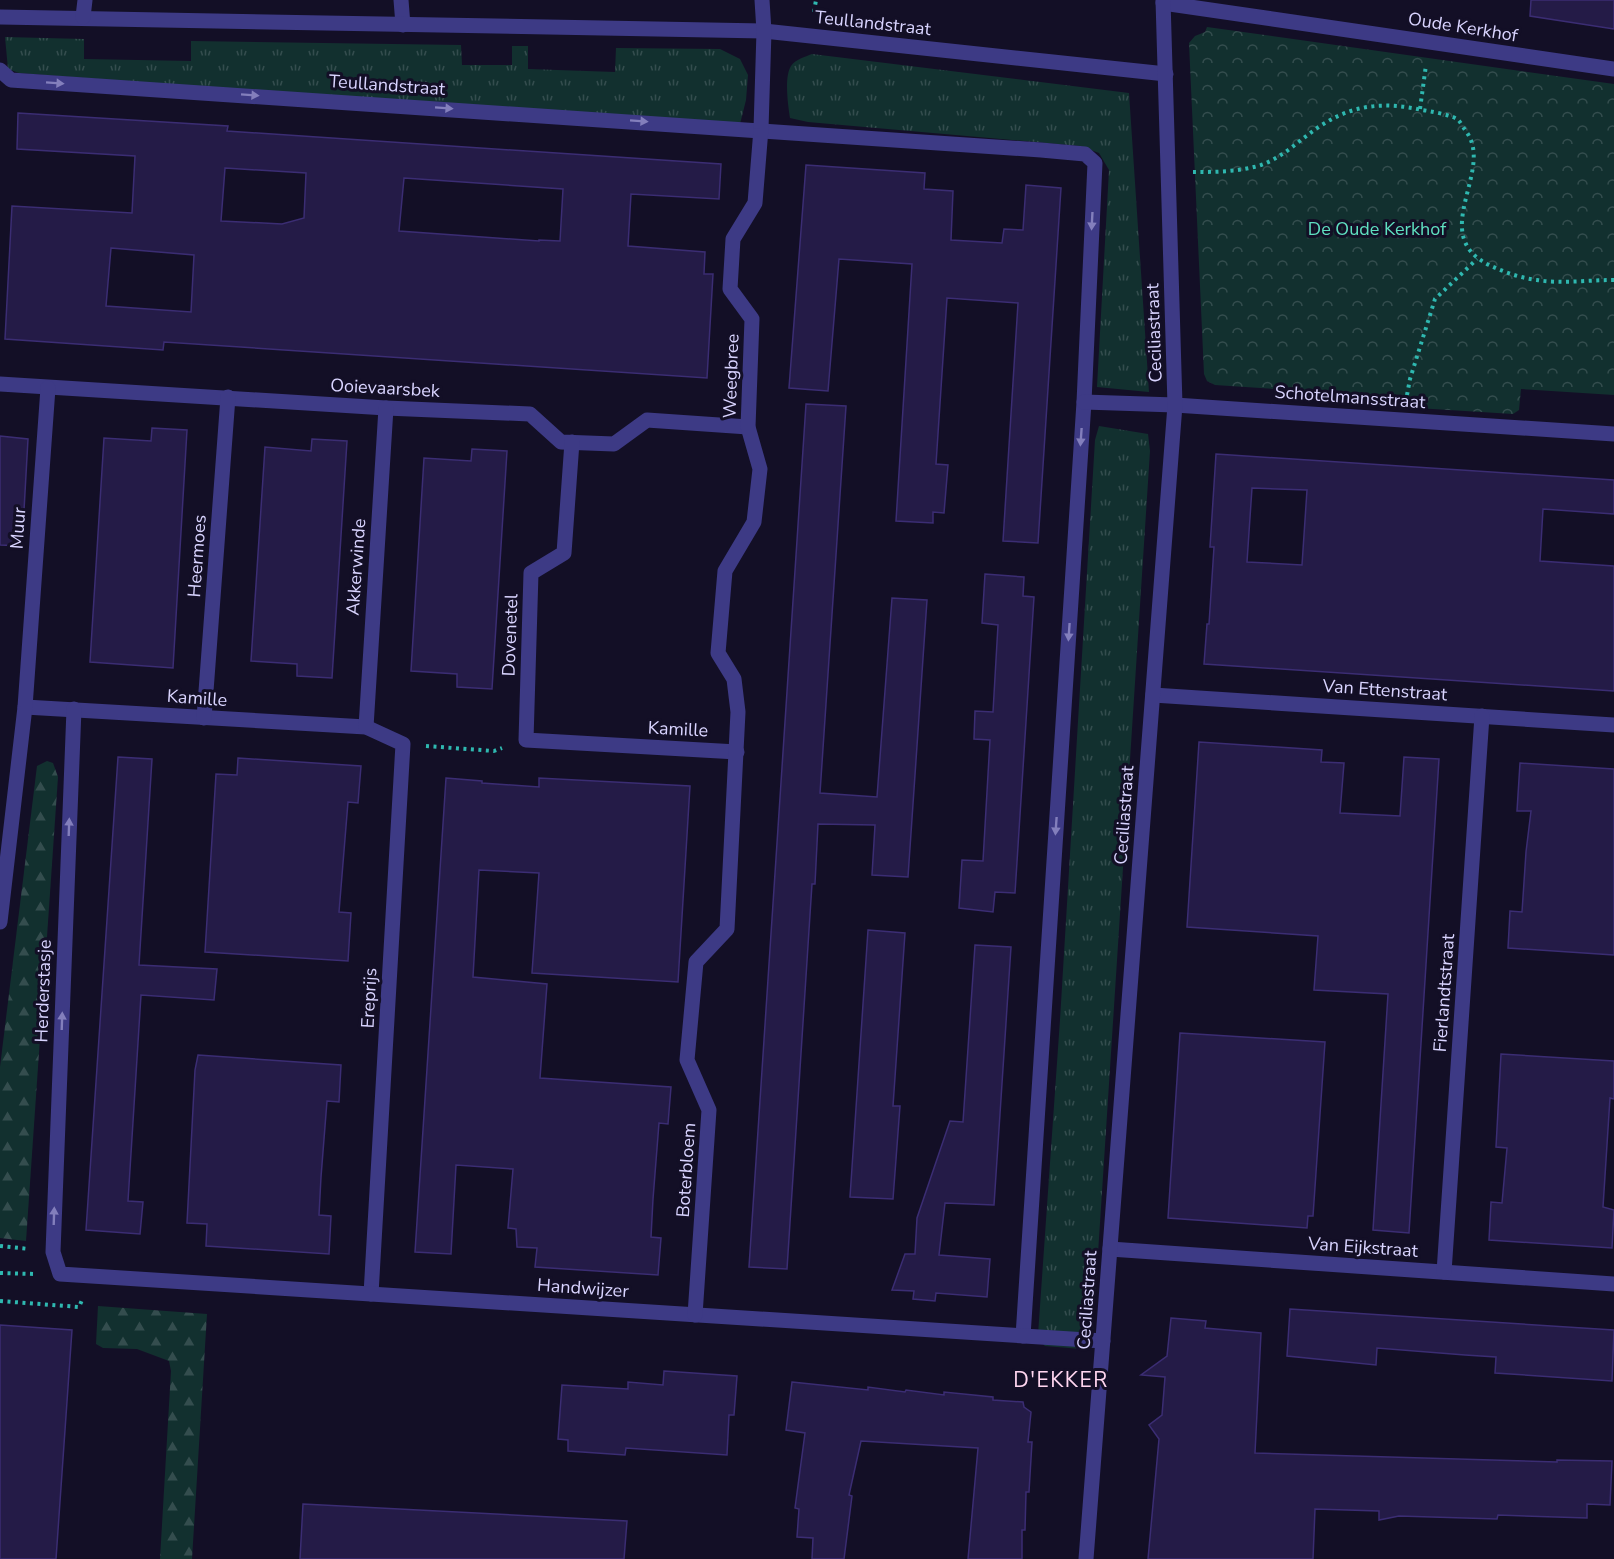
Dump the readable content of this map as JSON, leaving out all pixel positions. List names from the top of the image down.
{
  "streets": {
    "street": [
      "Teullandstraat",
      "Oude Kerkhof",
      "Ceciliastraat",
      "Weegbree",
      "Ooievaarsbek",
      "Schotelmansstraat",
      "Muur",
      "Heermoes",
      "Akkerwinde",
      "Dovenetel",
      "Van Ettenstraat",
      "Kamille",
      "Herderstasje",
      "Fierlandtstraat",
      "Ereprijs",
      "Boterbloem",
      "Van Eijkstraat",
      "Handwijzer"
    ]
  },
  "crossings": [
    ["Teullandstraat", "Ceciliastraat"],
    ["Teullandstraat", "Weegbree"],
    ["Teullandstraat", "Schotelmansstraat"],
    ["Oude Kerkhof", "Ceciliastraat"],
    ["Ceciliastraat", "Schotelmansstraat"],
    ["Ceciliastraat", "Van Ettenstraat"],
    ["Ceciliastraat", "Van Eijkstraat"],
    ["Ceciliastraat", "Handwijzer"],
    ["Weegbree", "Ooievaarsbek"],
    ["Weegbree", "Kamille"],
    ["Weegbree", "Boterbloem"],
    ["Ooievaarsbek", "Muur"],
    ["Ooievaarsbek", "Heermoes"],
    ["Ooievaarsbek", "Akkerwinde"],
    ["Ooievaarsbek", "Dovenetel"],
    ["Muur", "Kamille"],
    ["Heermoes", "Kamille"],
    ["Akkerwinde", "Kamille"],
    ["Dovenetel", "Kamille"],
    ["Van Ettenstraat", "Fierlandtstraat"],
    ["Kamille", "Herderstasje"],
    ["Herderstasje", "Handwijzer"],
    ["Fierlandtstraat", "Van Eijkstraat"],
    ["Ereprijs", "Handwijzer"],
    ["Boterbloem", "Handwijzer"]
  ],
  "one_way": ["Herderstasje"],
  "districts": ["D'EKKER"],
  "parks": ["De Oude Kerkhof"]
}
